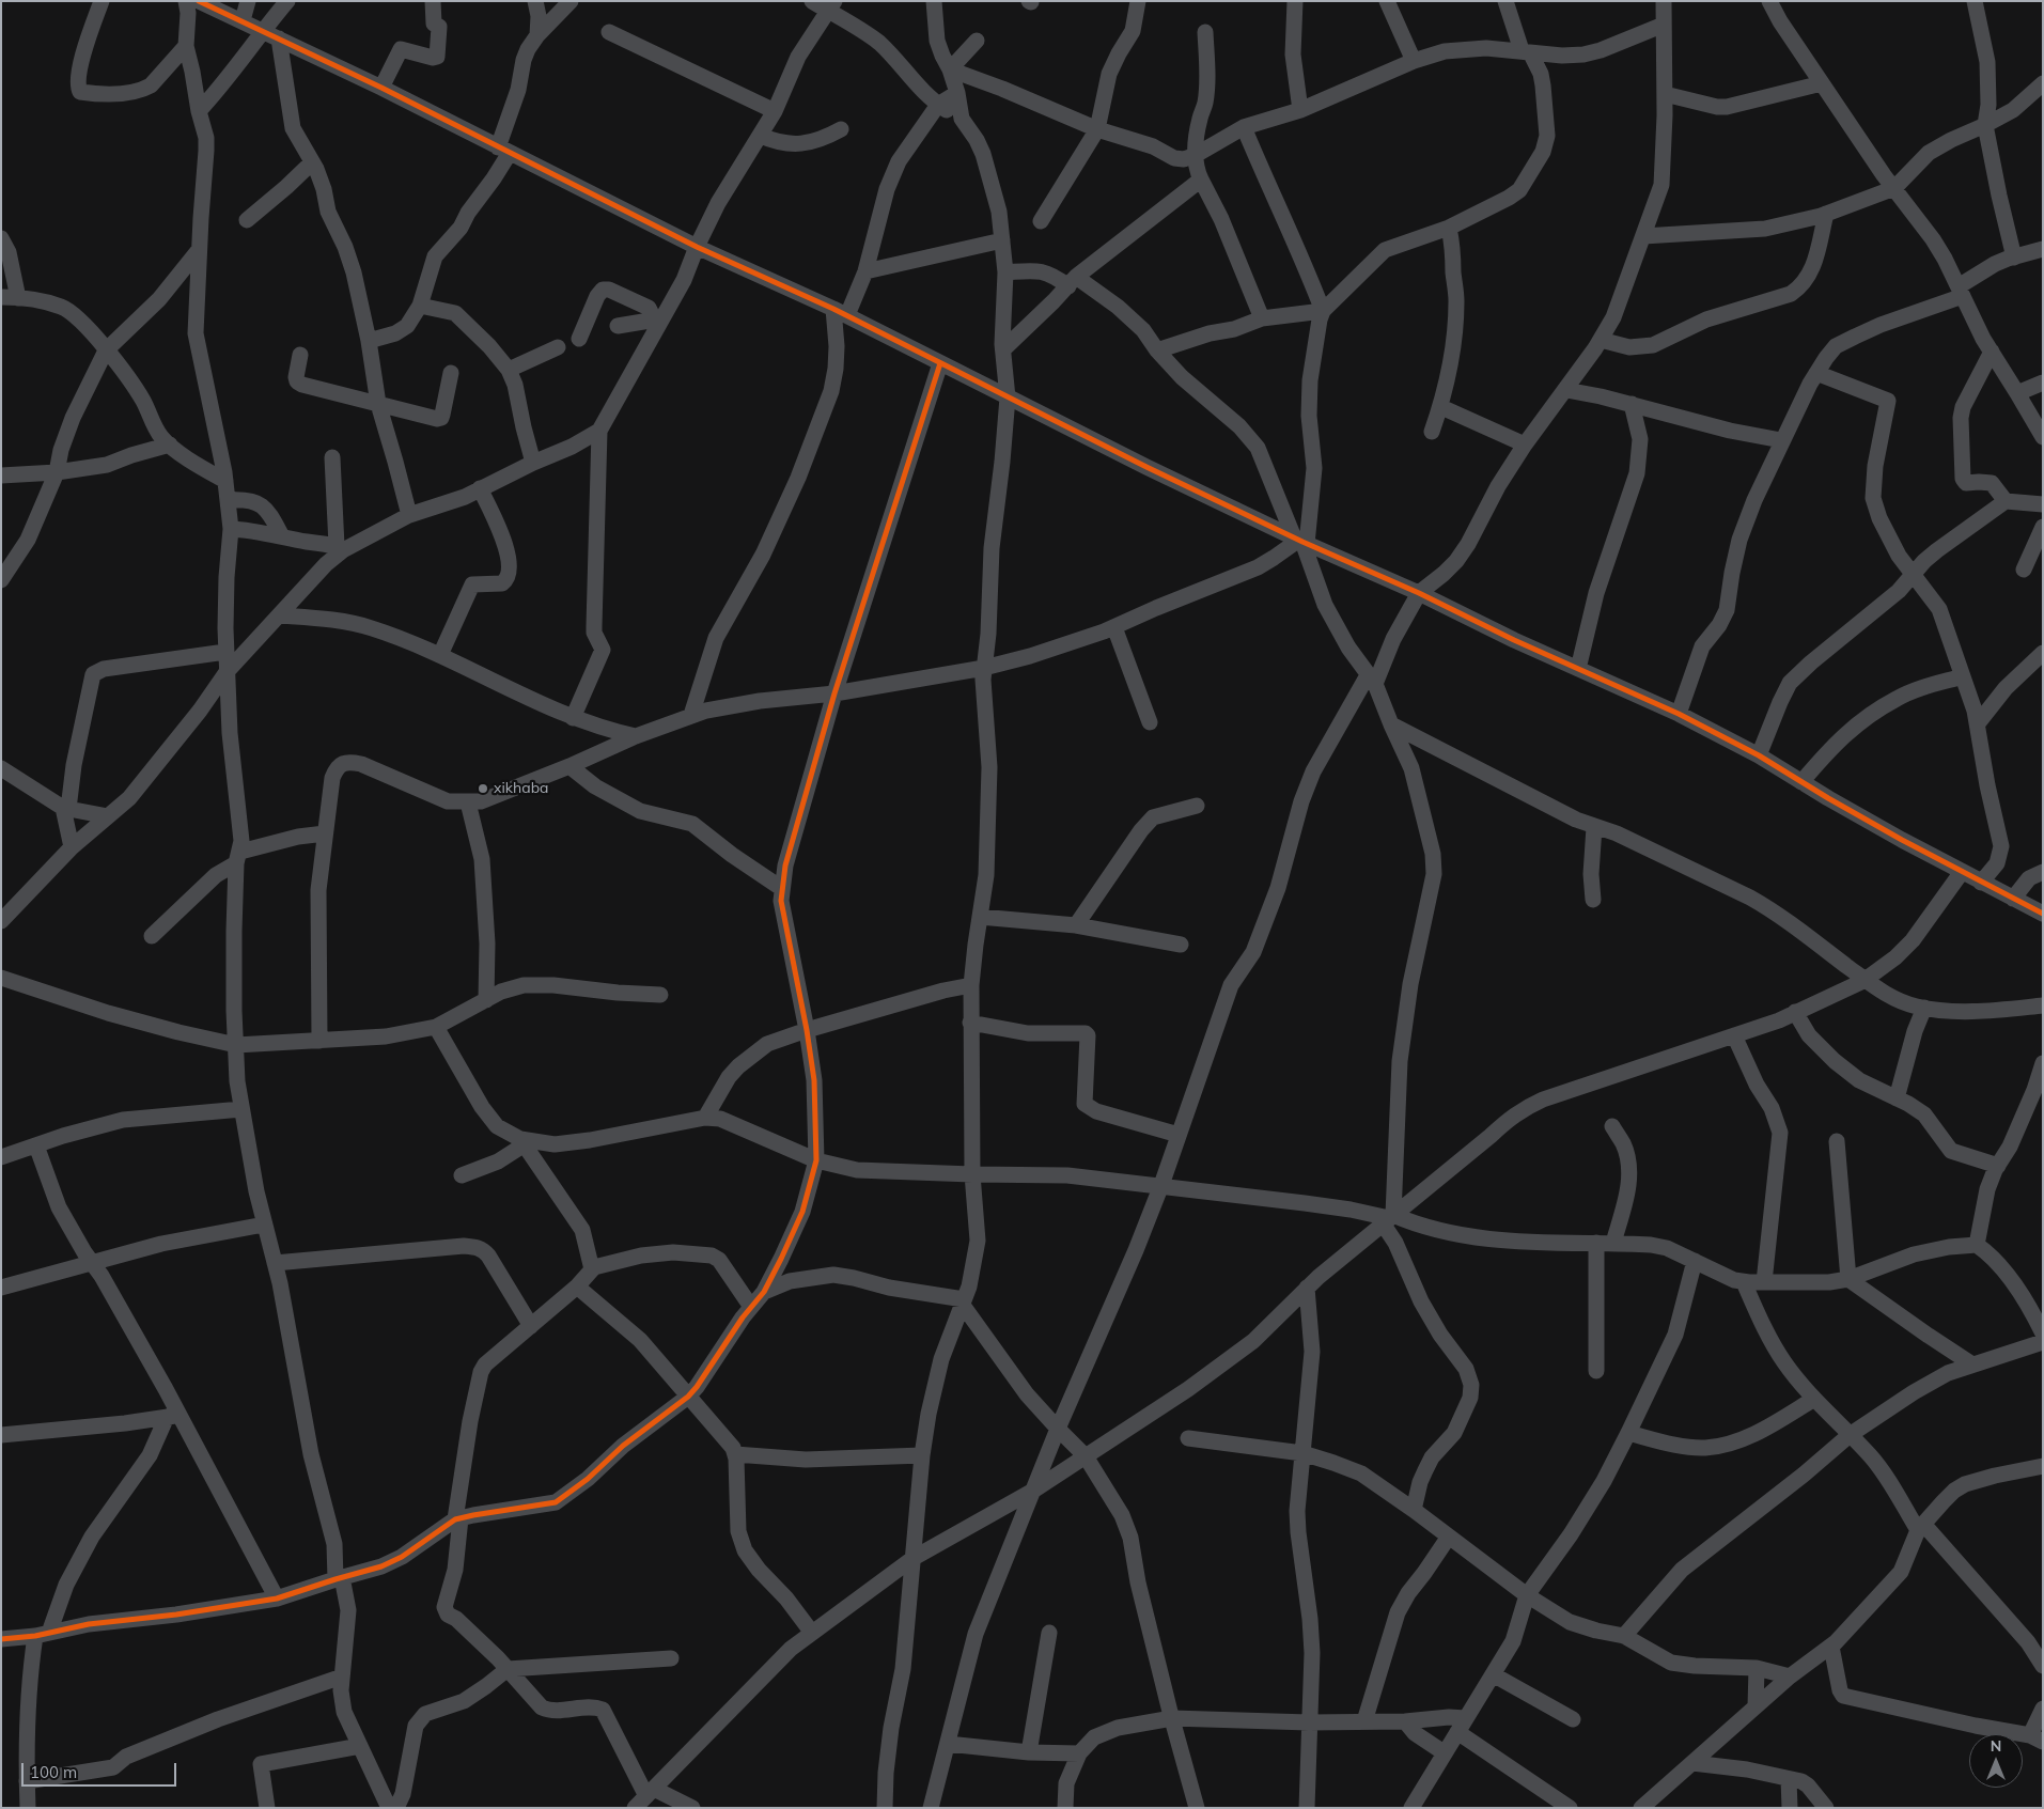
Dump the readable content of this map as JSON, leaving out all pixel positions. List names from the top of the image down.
{
  "places": ["xikhaba"],
  "scale_bar": "100 m",
  "north": "top"
}
